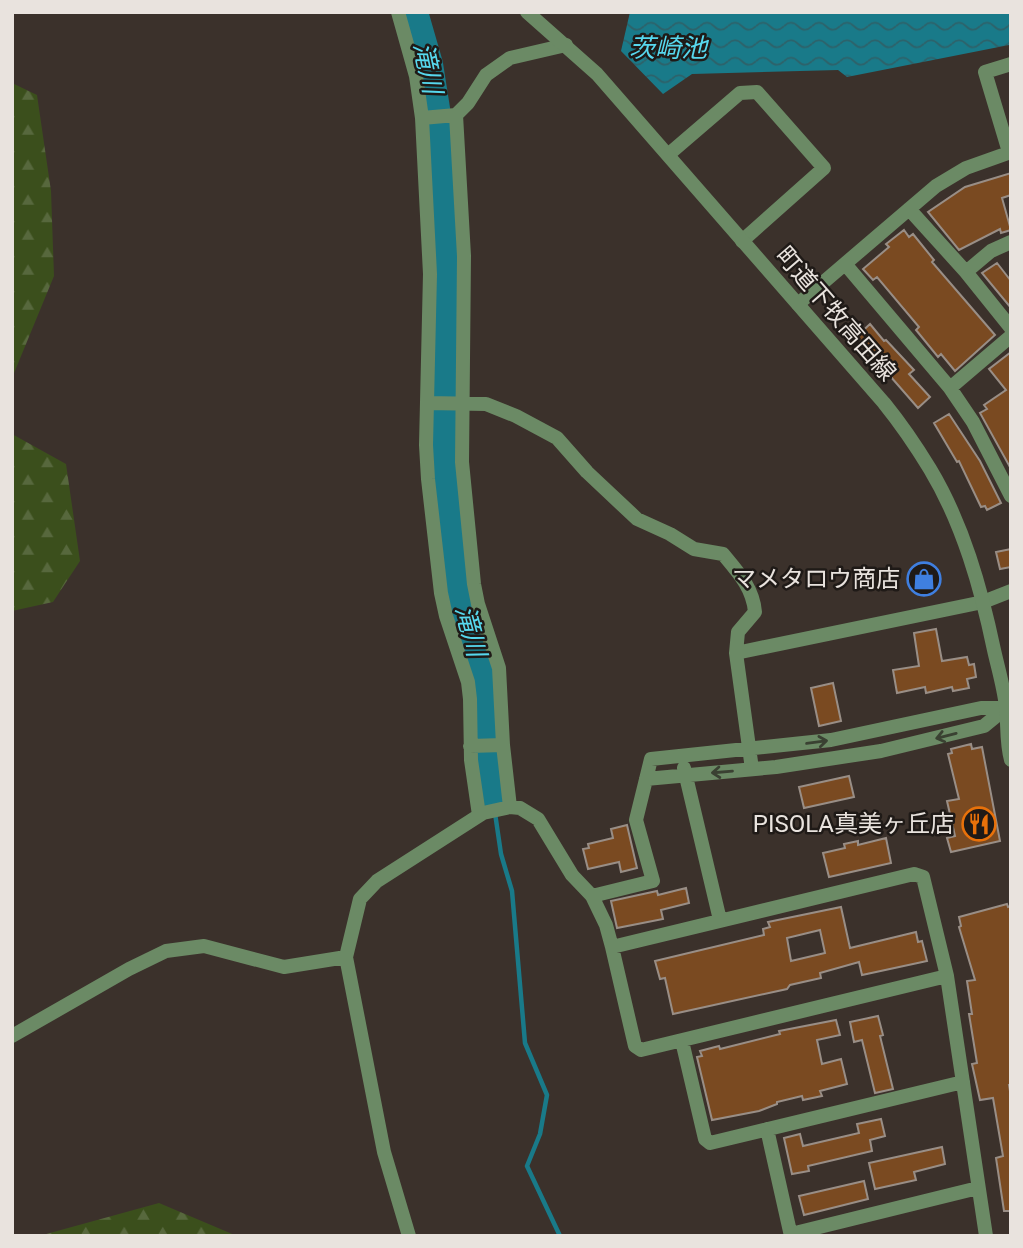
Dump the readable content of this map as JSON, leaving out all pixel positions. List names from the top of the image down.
{
  "streets": {
    "street": ["町道下牧高田線"]
  },
  "water": ["茨崎池", "滝川"],
  "places": {
    "shop": ["マメタロウ商店"],
    "restaurant": ["PISOLA真美ヶ丘店"]
  }
}
